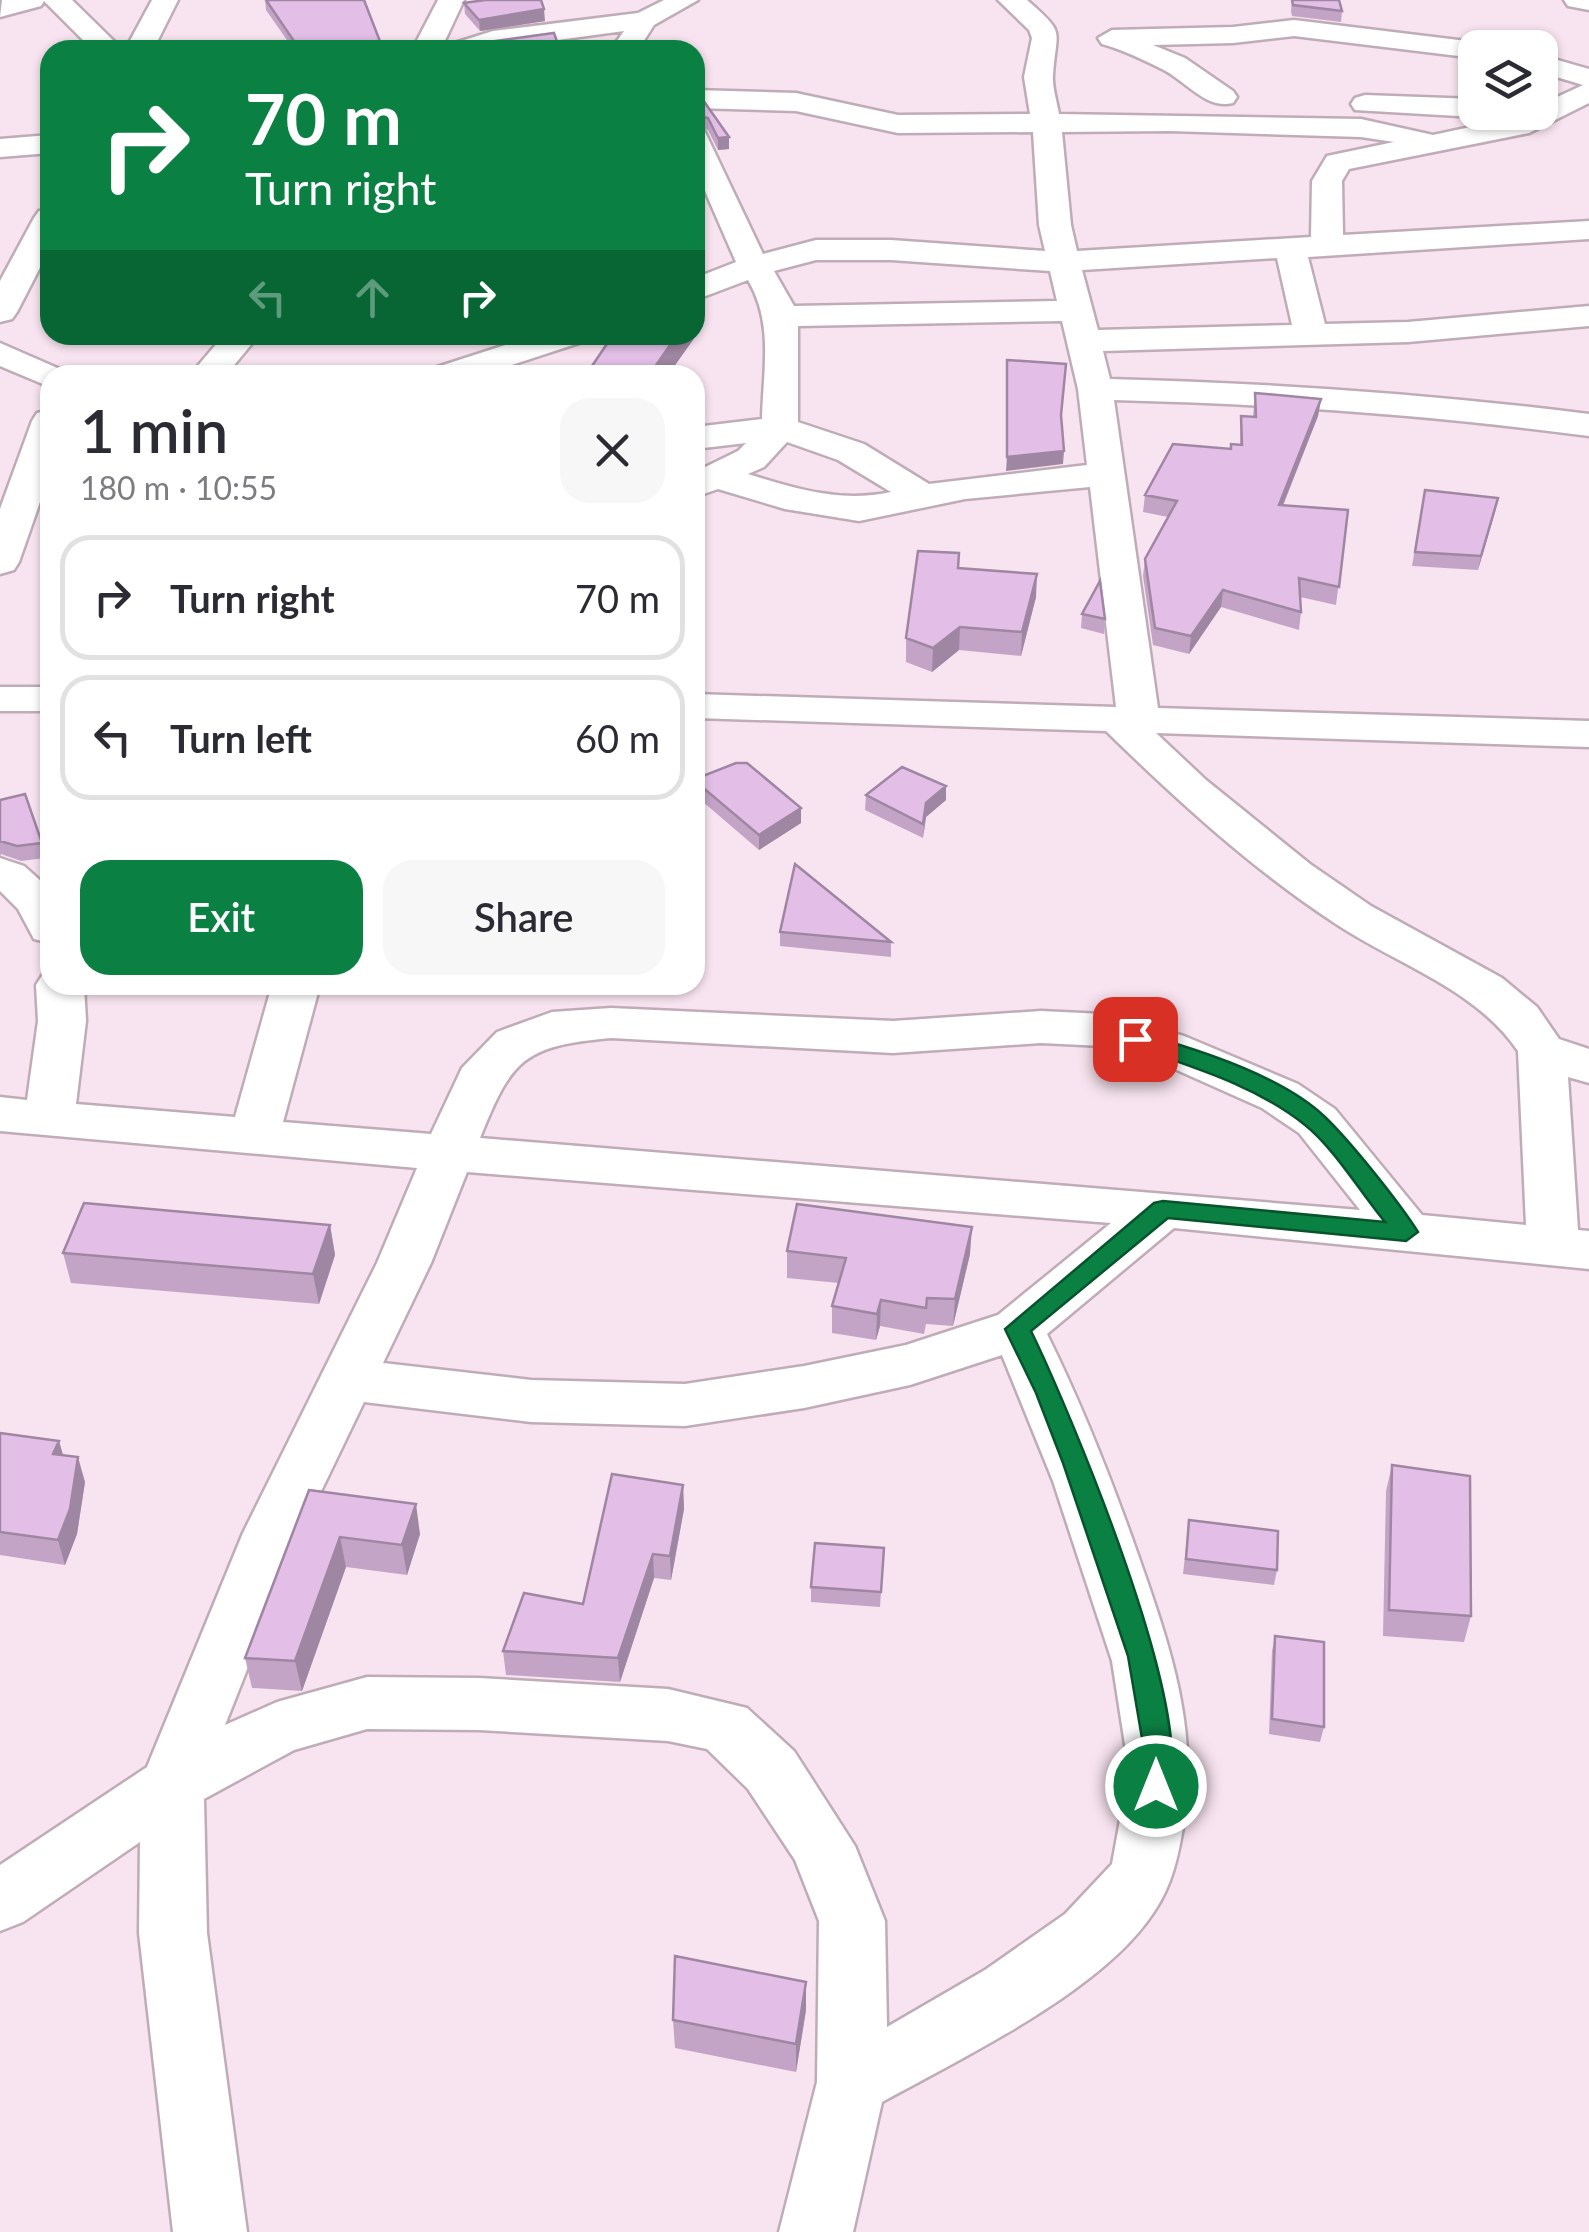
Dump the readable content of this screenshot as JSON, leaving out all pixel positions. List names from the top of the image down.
{
  "page": {
    "turn": ["70 m", "Turn right"],
    "heading": ["1 min", "180 m · 10:55"],
    "list": [
      {
        "name": "Turn right",
        "value": "70 m"
      },
      {
        "name": "Turn left",
        "value": "60 m"
      }
    ],
    "buttons": ["Exit", "Share"]
  }
}
